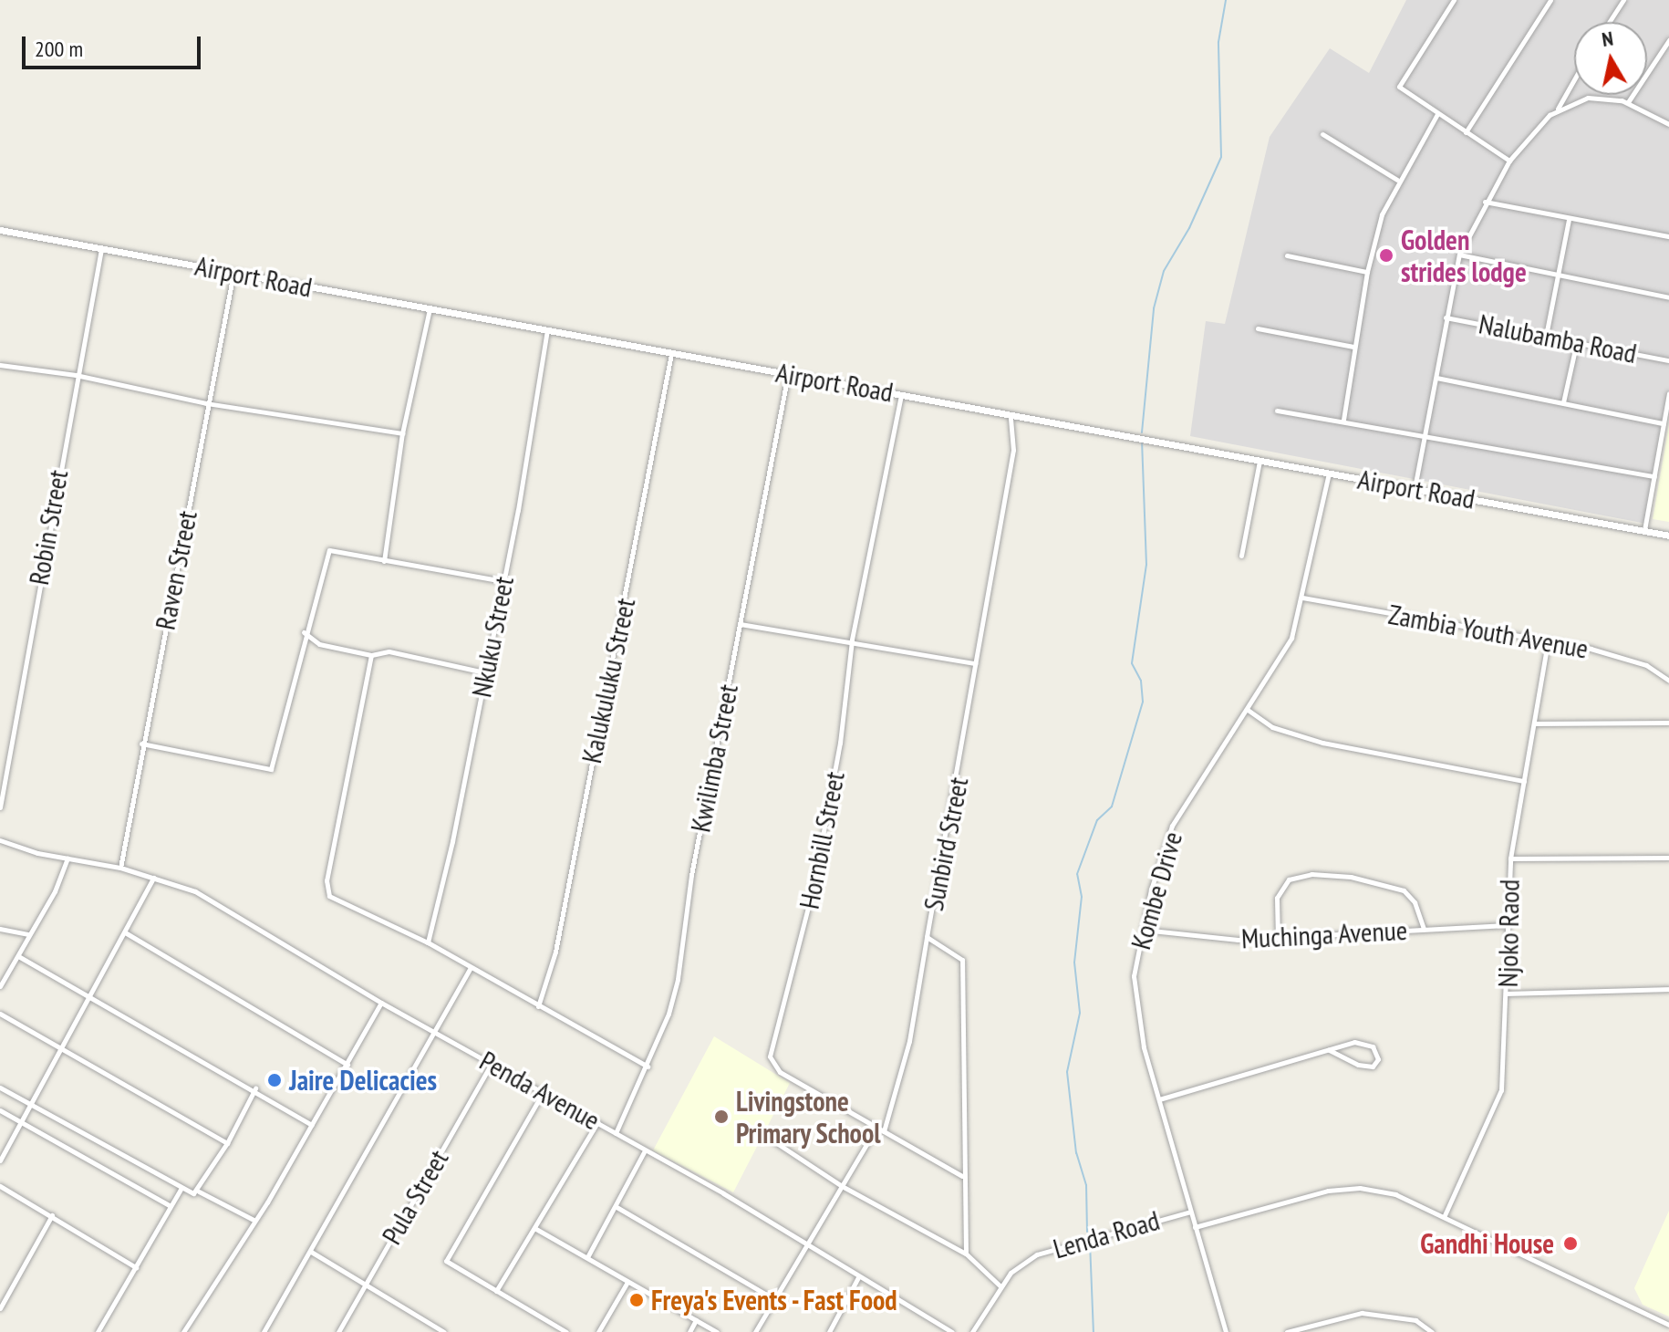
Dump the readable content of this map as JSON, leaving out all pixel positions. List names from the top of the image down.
{
  "streets": {
    "street": [
      "Airport Road",
      "Nalubamba Road",
      "Robin Street",
      "Raven Street",
      "Zambia Youth Avenue",
      "Nkuku Street",
      "Kalukuluku Street",
      "Kwilimba Street",
      "Hornbill Street",
      "Sunbird Street",
      "Kombe Drive",
      "Njoko Raod",
      "Muchinga Avenue",
      "Penda Avenue",
      "Pula Street",
      "Lenda Road"
    ]
  },
  "crossings": [
    ["Airport Road", "Robin Street"],
    ["Airport Road", "Raven Street"],
    ["Airport Road", "Nkuku Street"],
    ["Airport Road", "Kalukuluku Street"],
    ["Airport Road", "Kwilimba Street"],
    ["Airport Road", "Hornbill Street"],
    ["Airport Road", "Sunbird Street"],
    ["Airport Road", "Kombe Drive"],
    ["Raven Street", "Penda Avenue"],
    ["Zambia Youth Avenue", "Kombe Drive"],
    ["Zambia Youth Avenue", "Njoko Raod"],
    ["Kwilimba Street", "Penda Avenue"],
    ["Hornbill Street", "Sunbird Street"],
    ["Kombe Drive", "Muchinga Avenue"],
    ["Kombe Drive", "Lenda Road"],
    ["Njoko Raod", "Muchinga Avenue"],
    ["Penda Avenue", "Pula Street"]
  ],
  "places": [
    "Golden strides lodge",
    "Jaire Delicacies",
    "Livingstone Primary School",
    "Gandhi House",
    "Freya's Events - Fast Food"
  ],
  "scale_bar": "200 m",
  "north": "top"
}
